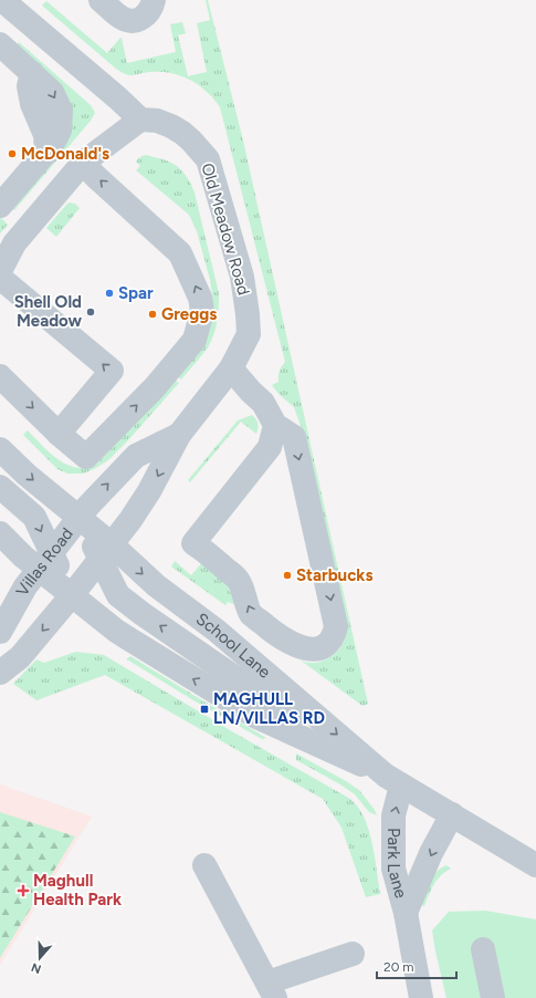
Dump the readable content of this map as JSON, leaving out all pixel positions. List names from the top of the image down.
{
  "streets": {
    "street": [
      "Old Meadow Road",
      "Villas Road",
      "School Lane",
      "Park Lane"
    ]
  },
  "crossings": [
    ["Old Meadow Road", "Villas Road"],
    ["Old Meadow Road", "School Lane"],
    ["Villas Road", "School Lane"],
    ["School Lane", "Park Lane"]
  ],
  "places": {
    "other": [
      "McDonald's",
      "Spar",
      "Shell Old Meadow",
      "Greggs",
      "Starbucks"
    ],
    "transit": ["MAGHULL LN/VILLAS RD"],
    "health": ["Maghull Health Park"]
  },
  "scale_bar": "20 m",
  "north": "bottom"
}
